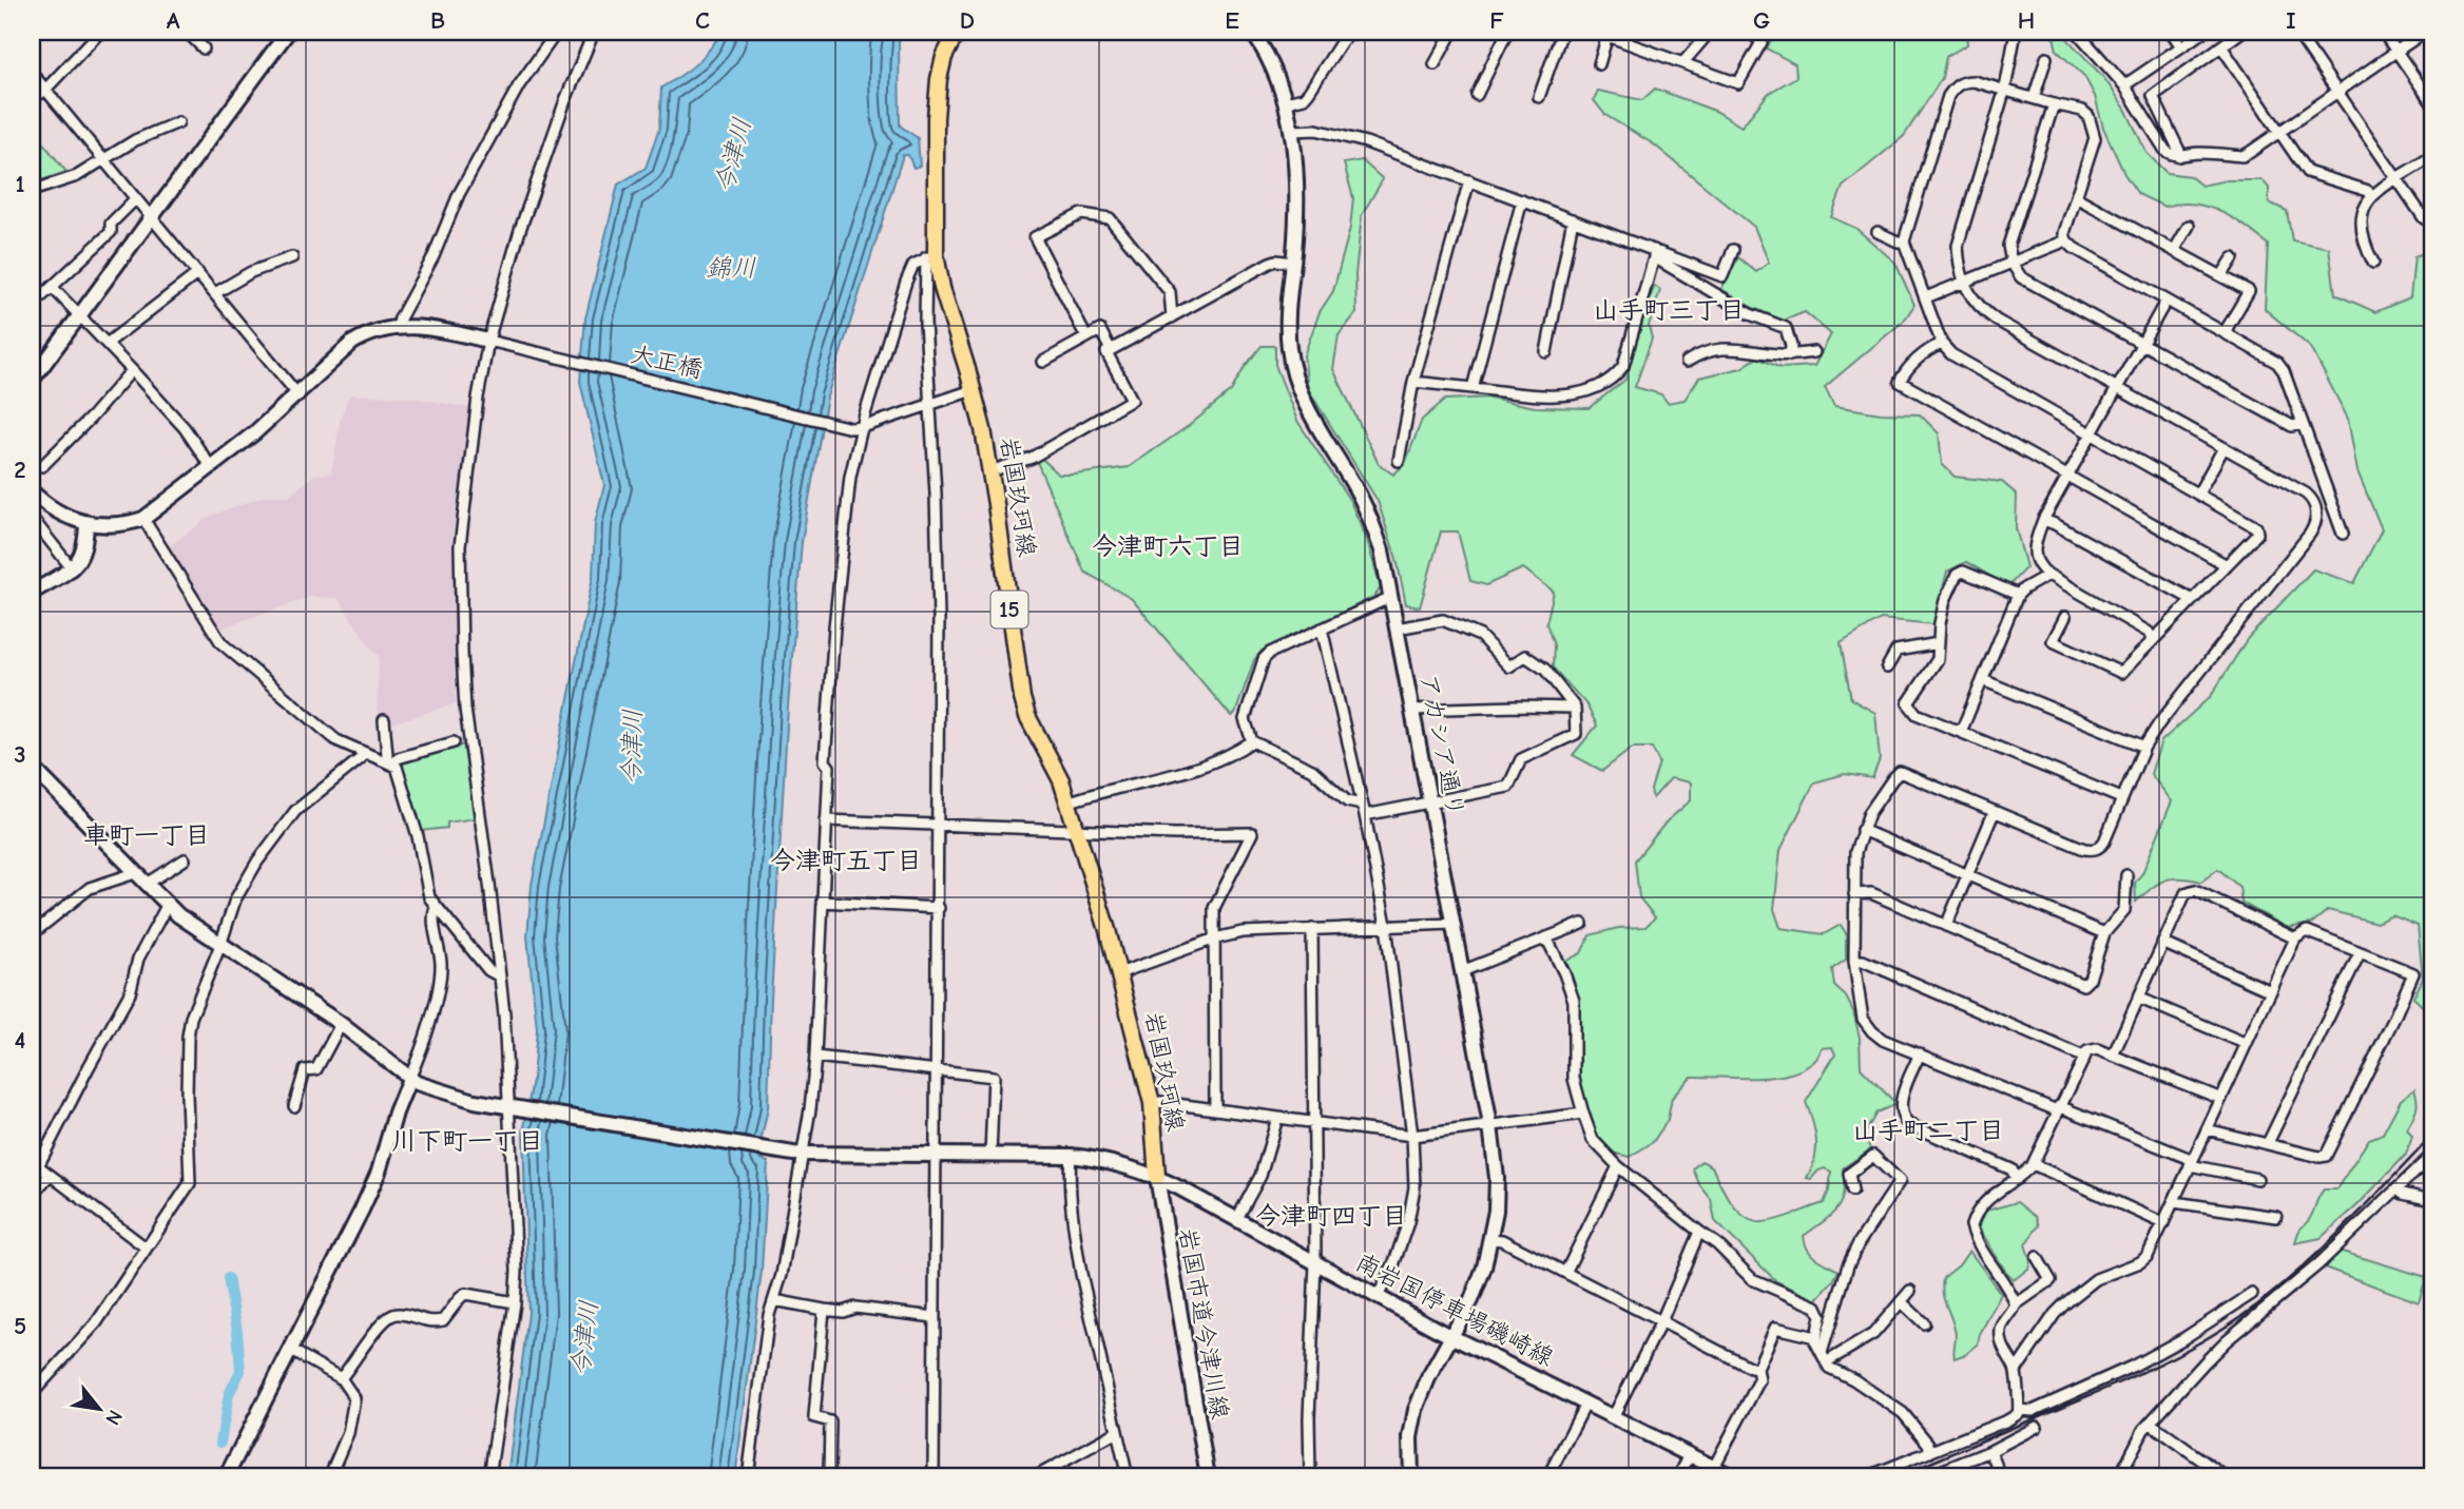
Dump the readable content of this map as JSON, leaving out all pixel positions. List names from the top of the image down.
{
  "streets": {
    "main road": ["岩国玖珂線", "15"],
    "street": [
      "大正橋",
      "アカシア通り",
      "南岩国停車場磯崎線",
      "岩国市道今津川線"
    ]
  },
  "crossings": [
    ["岩国玖珂線", "南岩国停車場磯崎線"],
    ["岩国玖珂線", "岩国市道今津川線"],
    ["アカシア通り", "南岩国停車場磯崎線"],
    ["南岩国停車場磯崎線", "岩国市道今津川線"]
  ],
  "districts": [
    "山手町三丁目",
    "今津町六丁目",
    "車町一丁目",
    "今津町五丁目",
    "山手町二丁目",
    "川下町一丁目",
    "今津町四丁目"
  ],
  "water": ["今津川", "錦川"],
  "north": "bottom right",
  "grid": {
    "columns": [
      "A",
      "B",
      "C",
      "D",
      "E",
      "F",
      "G",
      "H",
      "I"
    ],
    "rows": [
      "1",
      "2",
      "3",
      "4",
      "5"
    ]
  }
}
